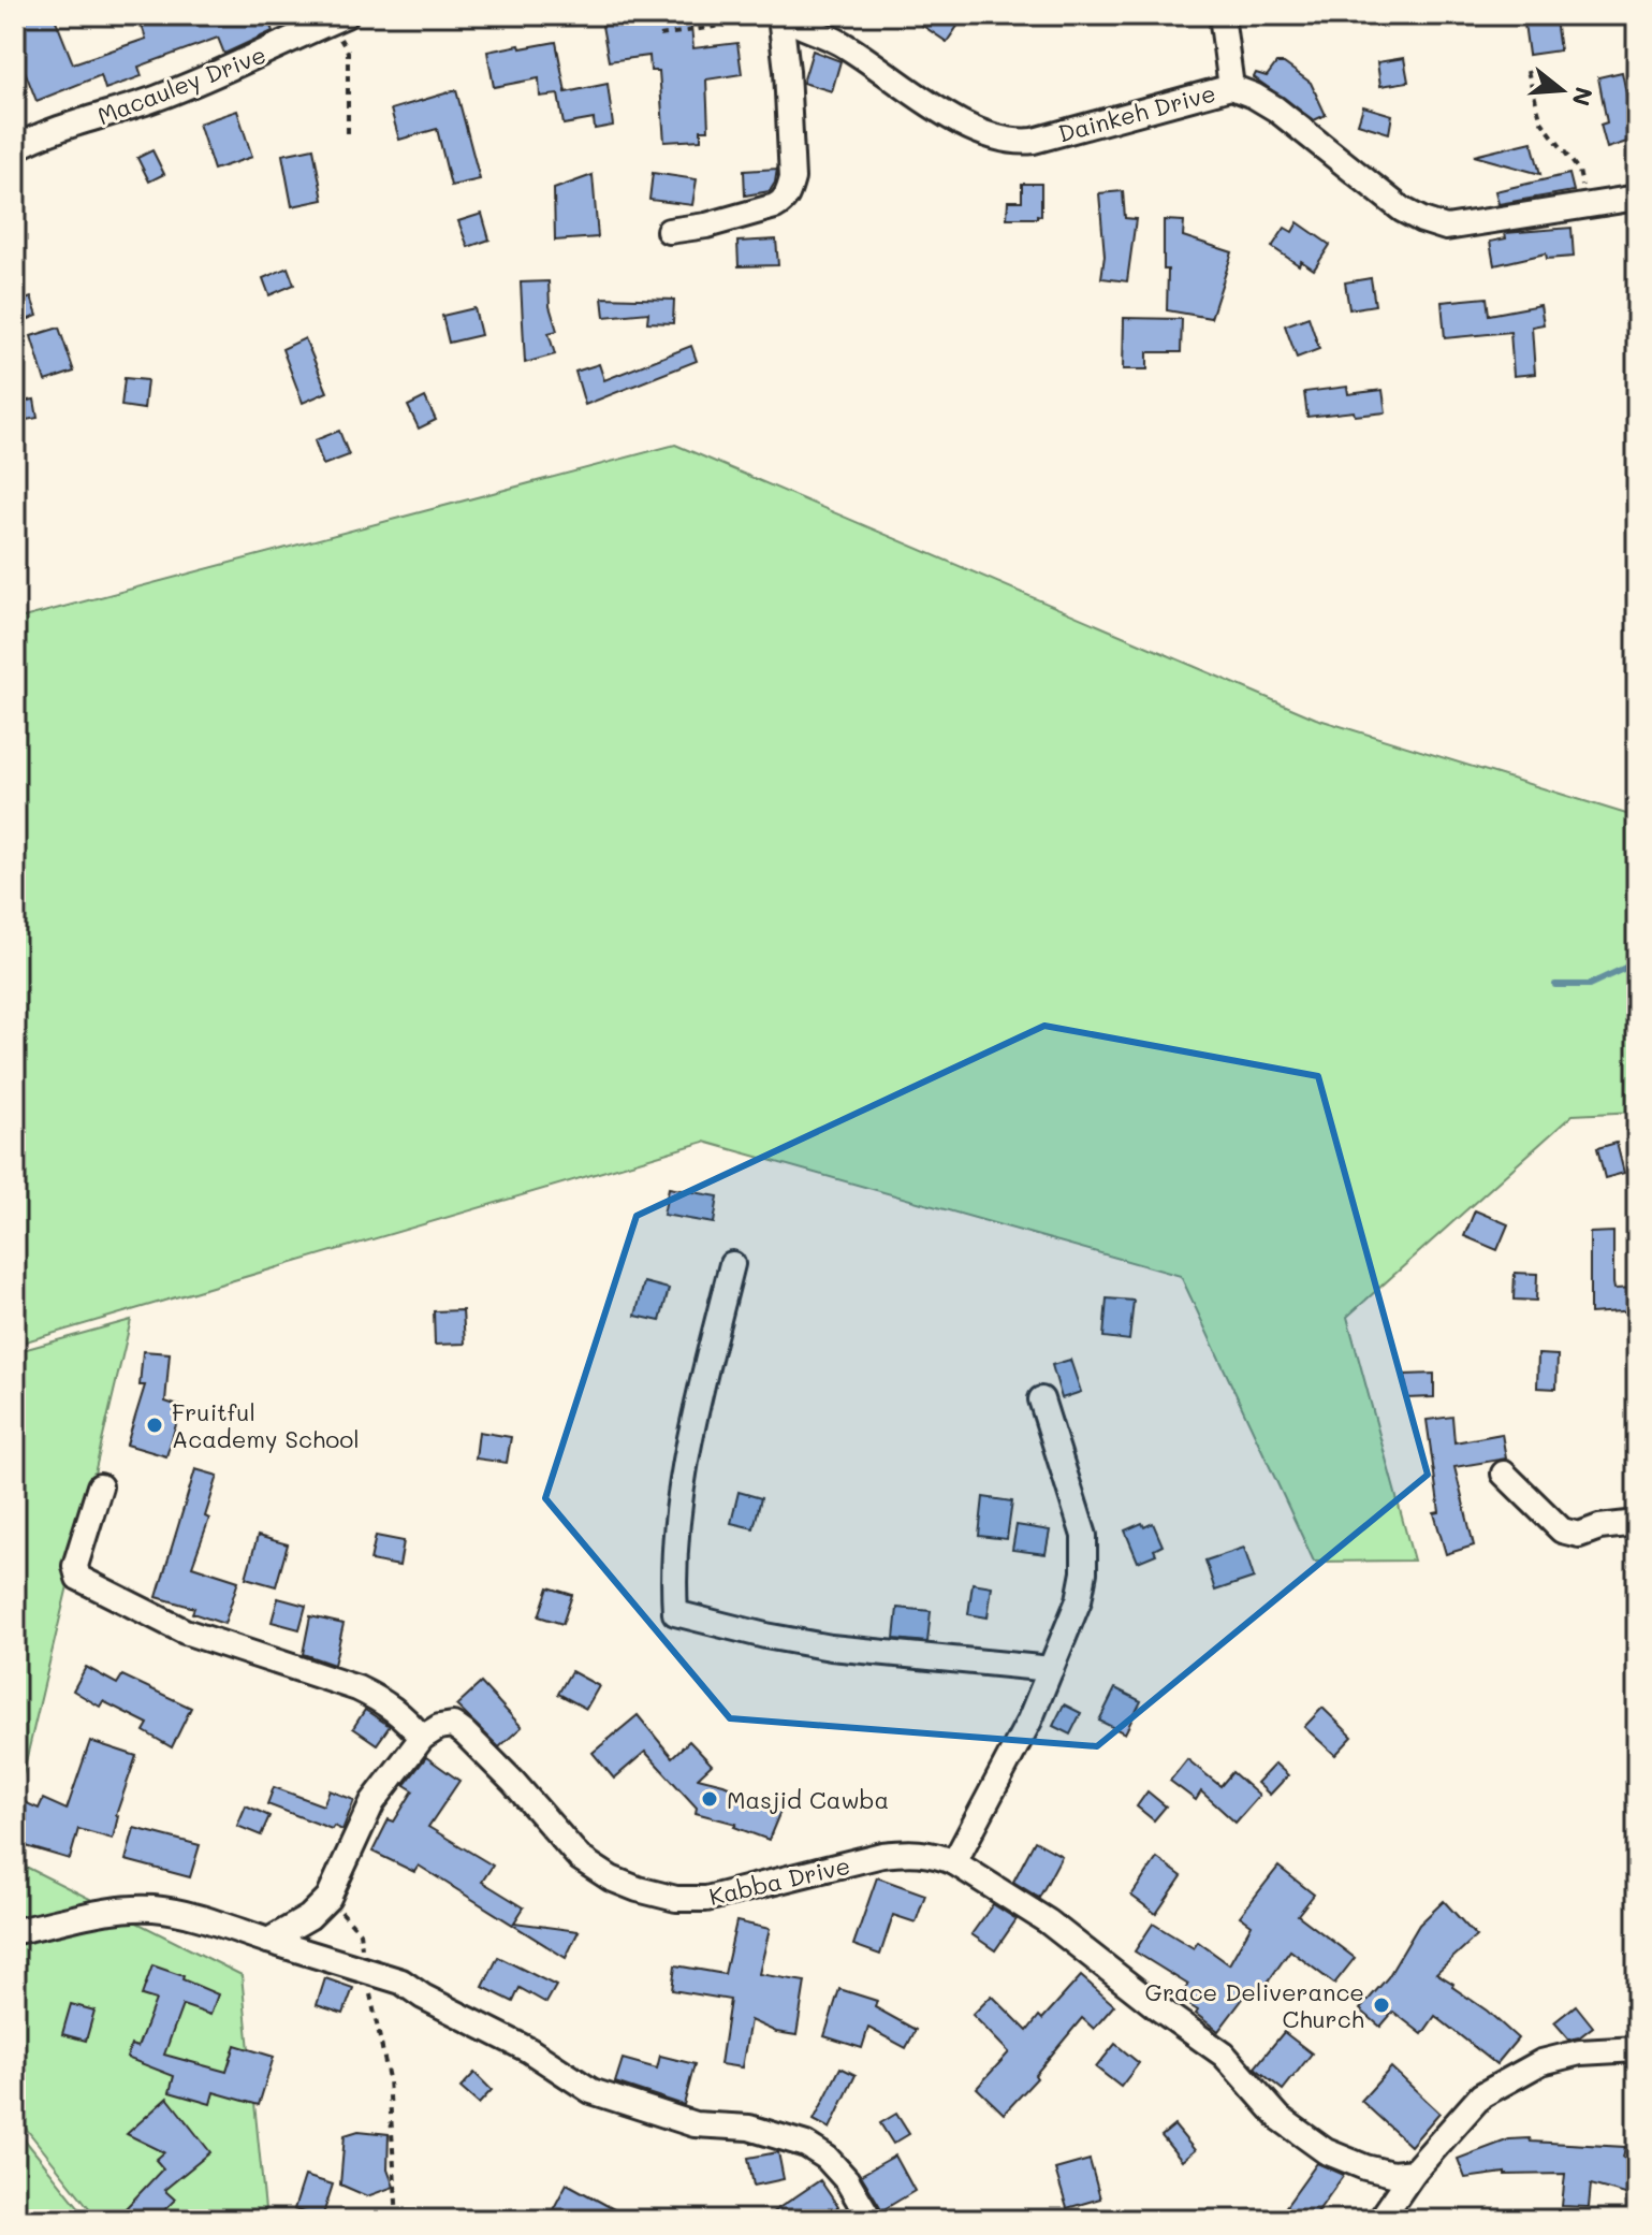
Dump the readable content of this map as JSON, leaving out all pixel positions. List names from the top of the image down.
{
  "streets": {
    "street": ["Macauley Drive", "Dainkeh Drive", "Kabba Drive"]
  },
  "places": ["Fruitful Academy School", "Masjid Cawba", "Grace Deliverance Church"],
  "north": "right"
}
